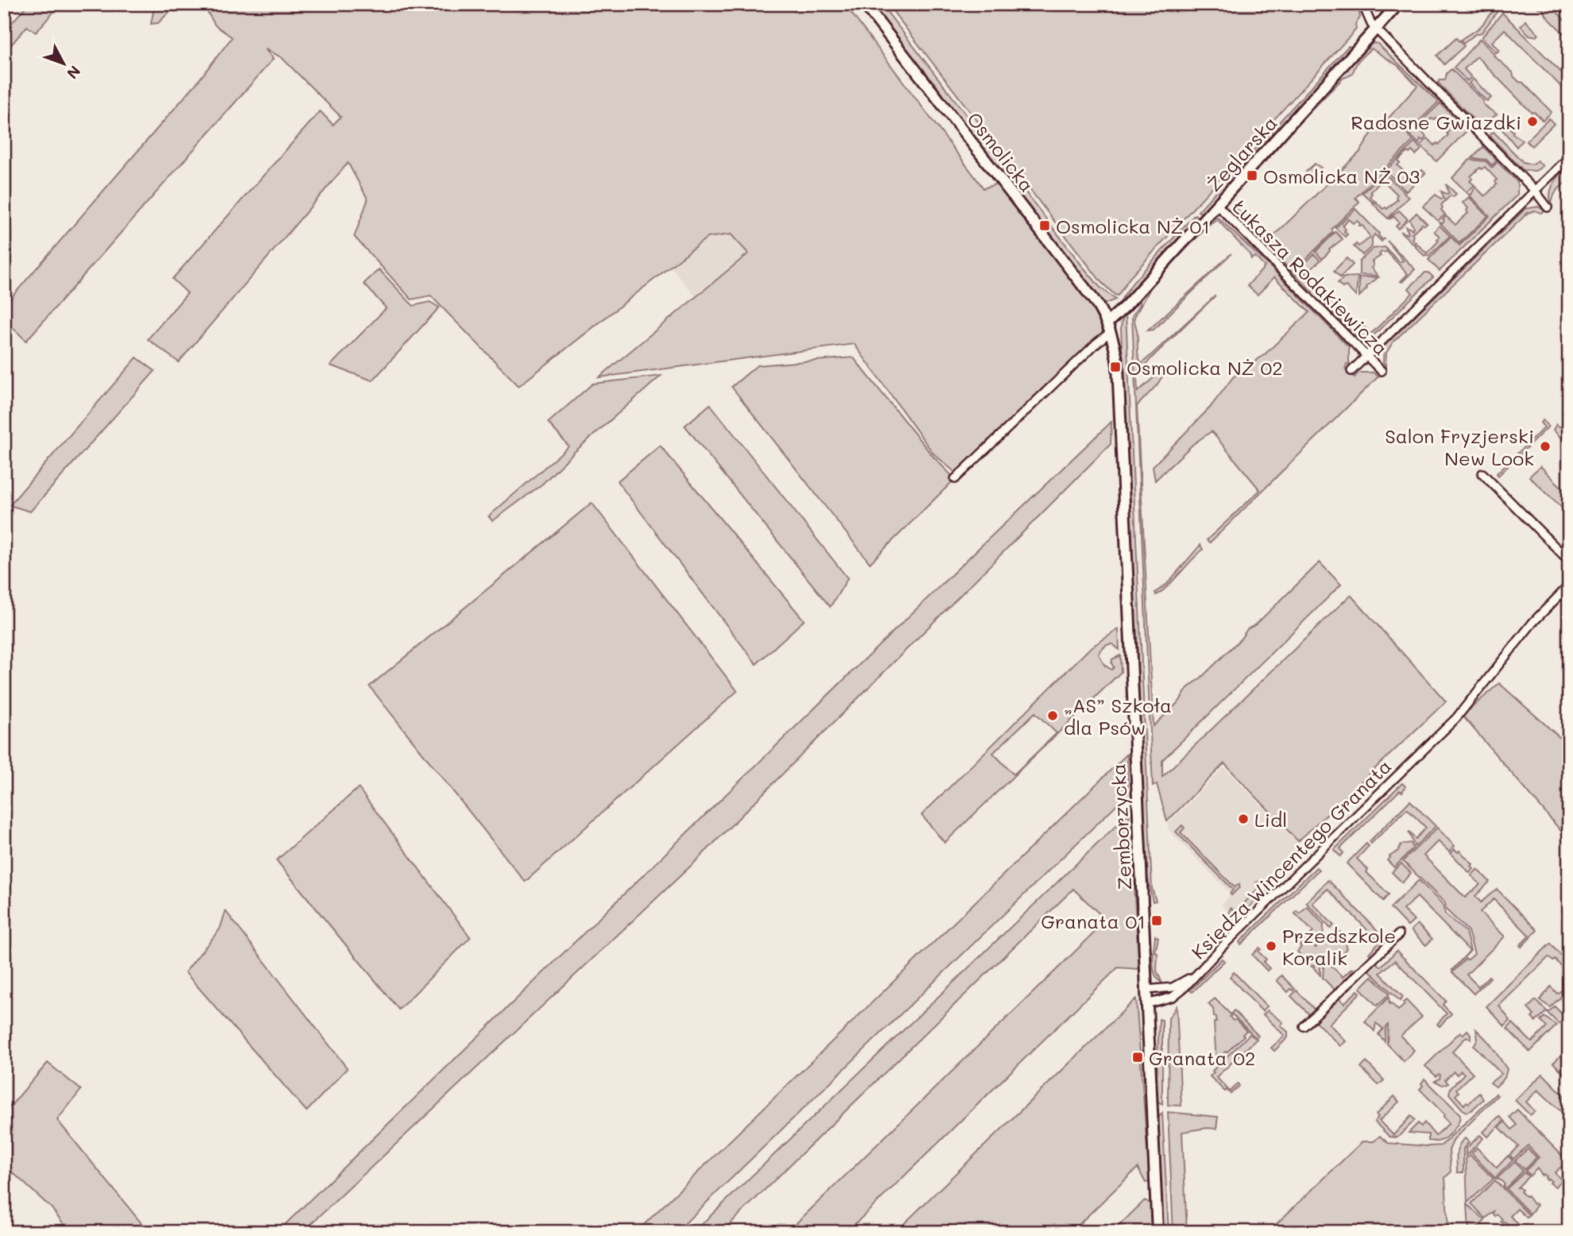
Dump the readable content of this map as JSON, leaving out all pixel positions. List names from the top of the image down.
{
  "streets": {
    "street": [
      "Osmolicka",
      "Żeglarska",
      "Łukasza Rodakiewicza",
      "Zemborzycka",
      "Księdza Wincentego Granata"
    ]
  },
  "crossings": [
    ["Osmolicka", "Żeglarska"],
    ["Osmolicka", "Zemborzycka"],
    ["Żeglarska", "Łukasza Rodakiewicza"],
    ["Żeglarska", "Zemborzycka"],
    ["Zemborzycka", "Księdza Wincentego Granata"]
  ],
  "places": {
    "other": [
      "Radosne Gwiazdki",
      "Salon Fryzjerski New Look",
      "„AS” Szkoła dla Psów",
      "Lidl",
      "Przedszkole Koralik"
    ],
    "transit": [
      "Osmolicka NŻ 03",
      "Osmolicka NŻ 01",
      "Osmolicka NŻ 02",
      "Granata 01",
      "Granata 02"
    ]
  },
  "north": "bottom right"
}
